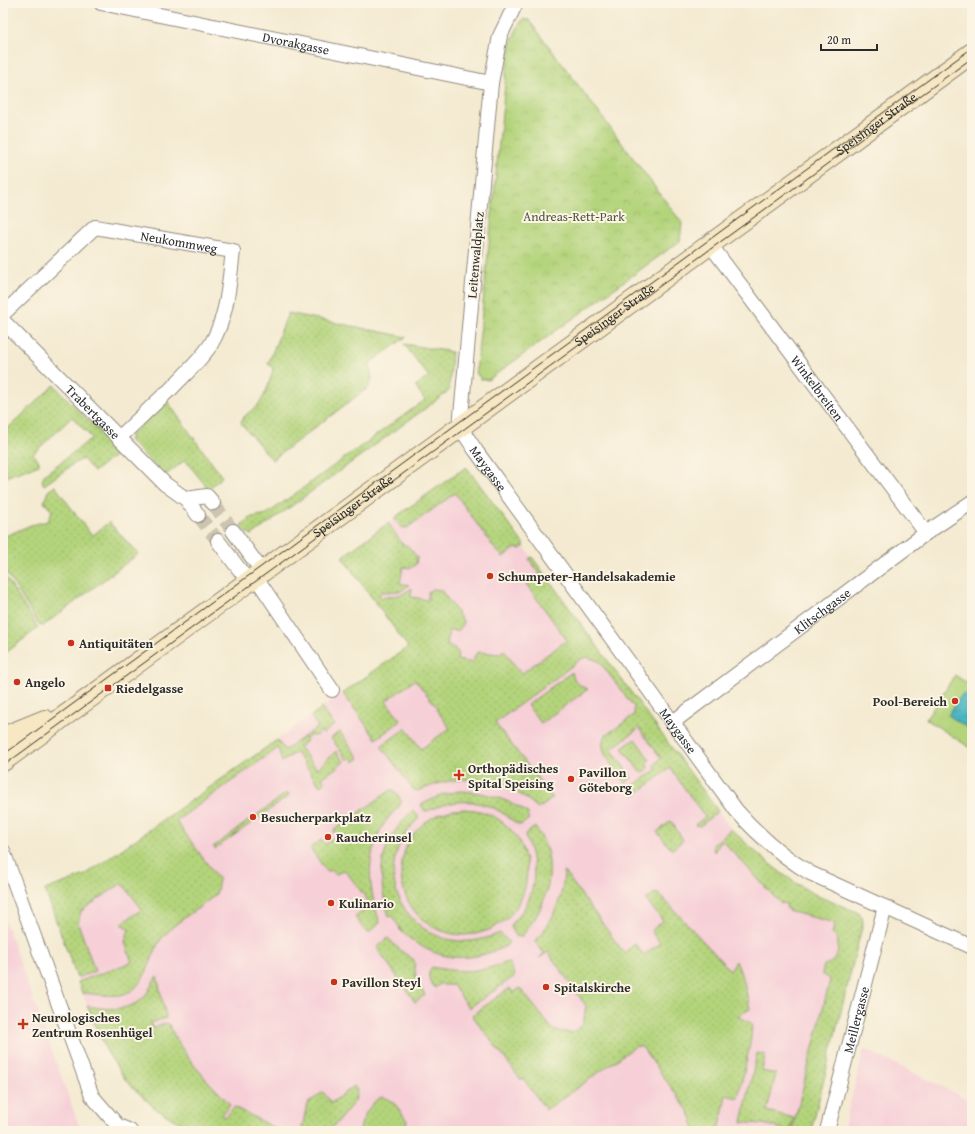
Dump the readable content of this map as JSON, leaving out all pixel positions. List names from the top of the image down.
{
  "streets": {
    "main road": ["Speisinger Straße"],
    "street": [
      "Dvorakgasse",
      "Neukommweg",
      "Leitenwaldplatz",
      "Winkelbreiten",
      "Trabertgasse",
      "Maygasse",
      "Klitschgasse",
      "Meillergasse"
    ]
  },
  "crossings": [
    ["Dvorakgasse", "Leitenwaldplatz"],
    ["Speisinger Straße", "Leitenwaldplatz"],
    ["Speisinger Straße", "Winkelbreiten"],
    ["Speisinger Straße", "Maygasse"],
    ["Neukommweg", "Trabertgasse"],
    ["Leitenwaldplatz", "Maygasse"],
    ["Winkelbreiten", "Klitschgasse"],
    ["Maygasse", "Klitschgasse"],
    ["Maygasse", "Meillergasse"]
  ],
  "parks": ["Andreas-Rett-Park"],
  "places": {
    "other": [
      "Schumpeter-Handelsakademie",
      "Antiquitäten",
      "Angelo",
      "Pool-Bereich",
      "Pavillon Göteborg",
      "Besucherparkplatz",
      "Raucherinsel",
      "Kulinario",
      "Pavillon Steyl",
      "Spitalskirche"
    ],
    "transit": ["Riedelgasse"],
    "health": ["Orthopädisches Spital Speising", "Neurologisches Zentrum Rosenhügel"]
  },
  "scale_bar": "20 m"
}
